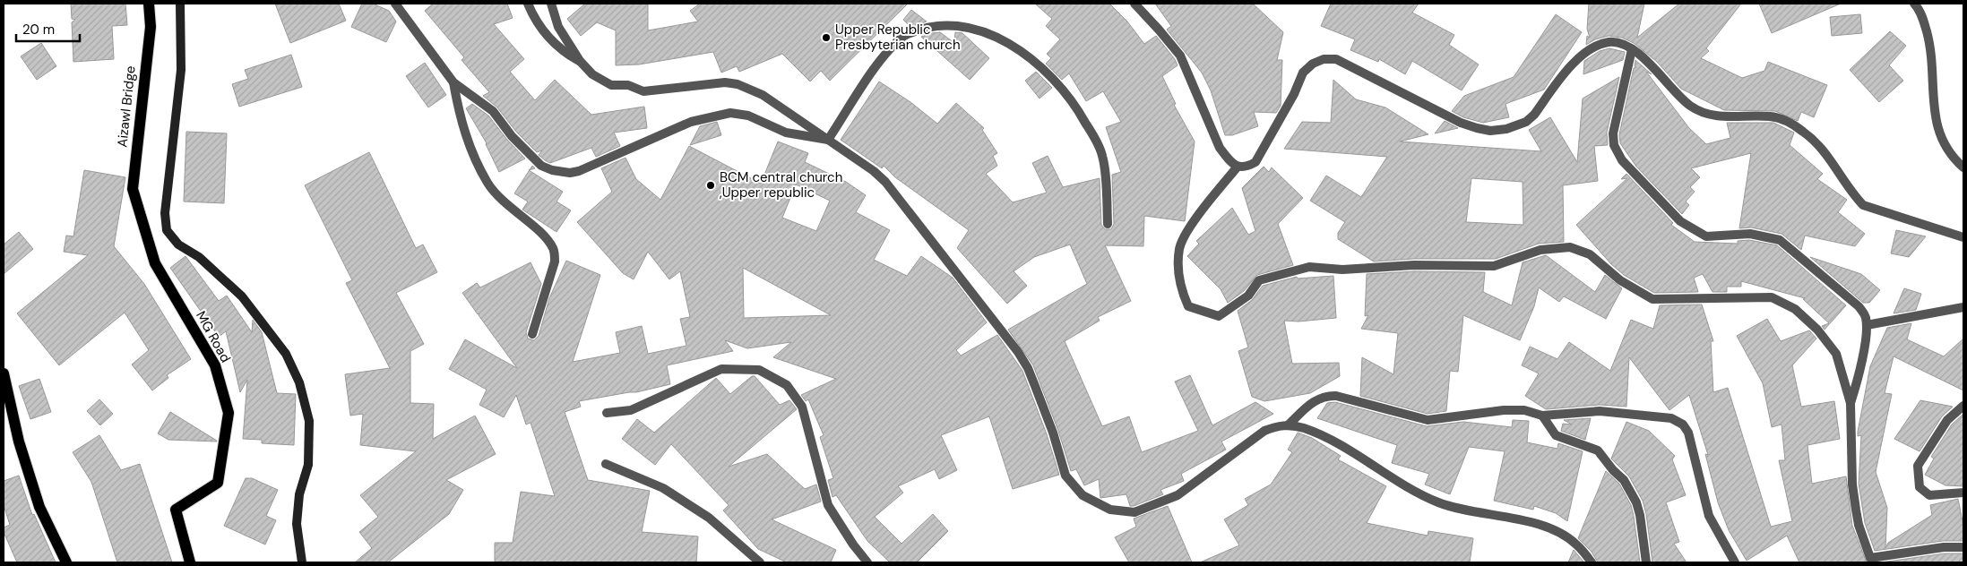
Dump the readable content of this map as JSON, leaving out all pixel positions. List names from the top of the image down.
{
  "streets": {
    "main road": ["Aizawl Bridge", "MG Road"]
  },
  "crossings": [
    ["Aizawl Bridge", "MG Road"]
  ],
  "places": ["Upper Republic Presbyterian church", "BCM central church ,Upper republic"],
  "scale_bar": "20 m"
}
